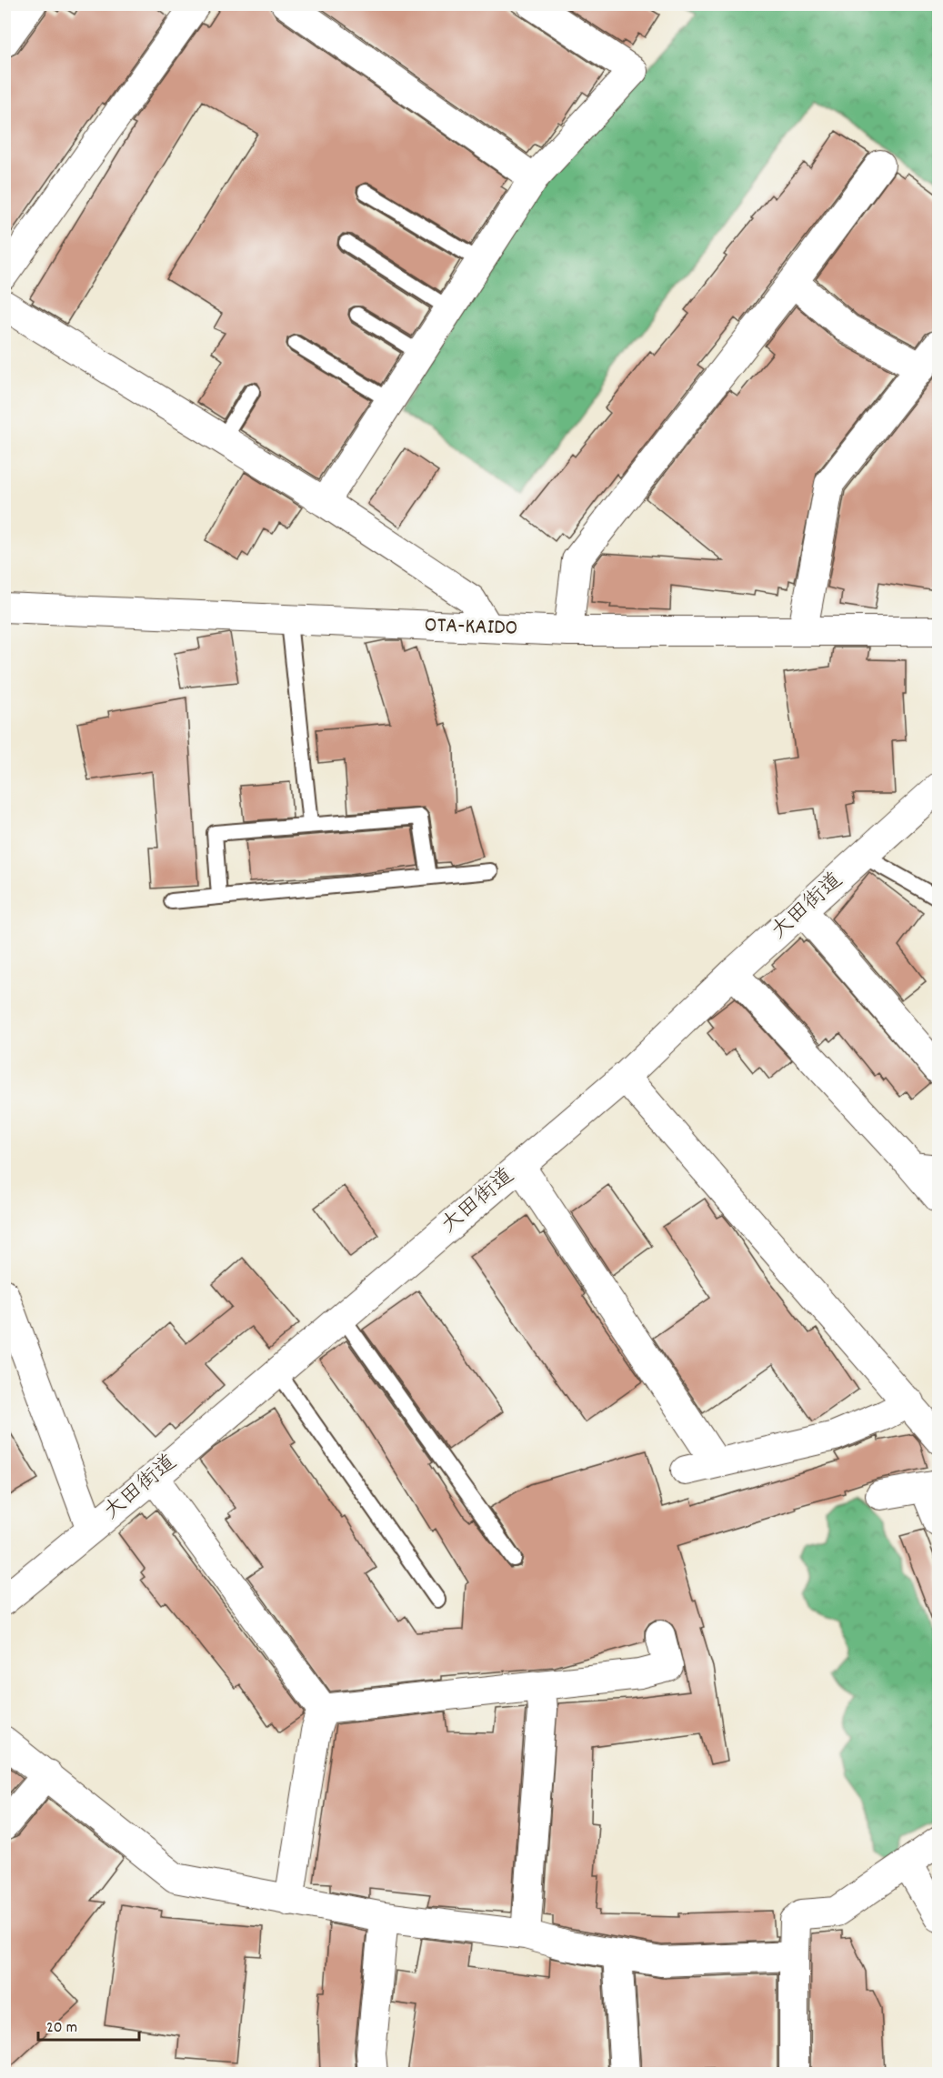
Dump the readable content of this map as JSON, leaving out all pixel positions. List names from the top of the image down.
{
  "streets": {
    "street": ["OTA-KAIDO", "大田街道"]
  },
  "scale_bar": "20 m"
}
